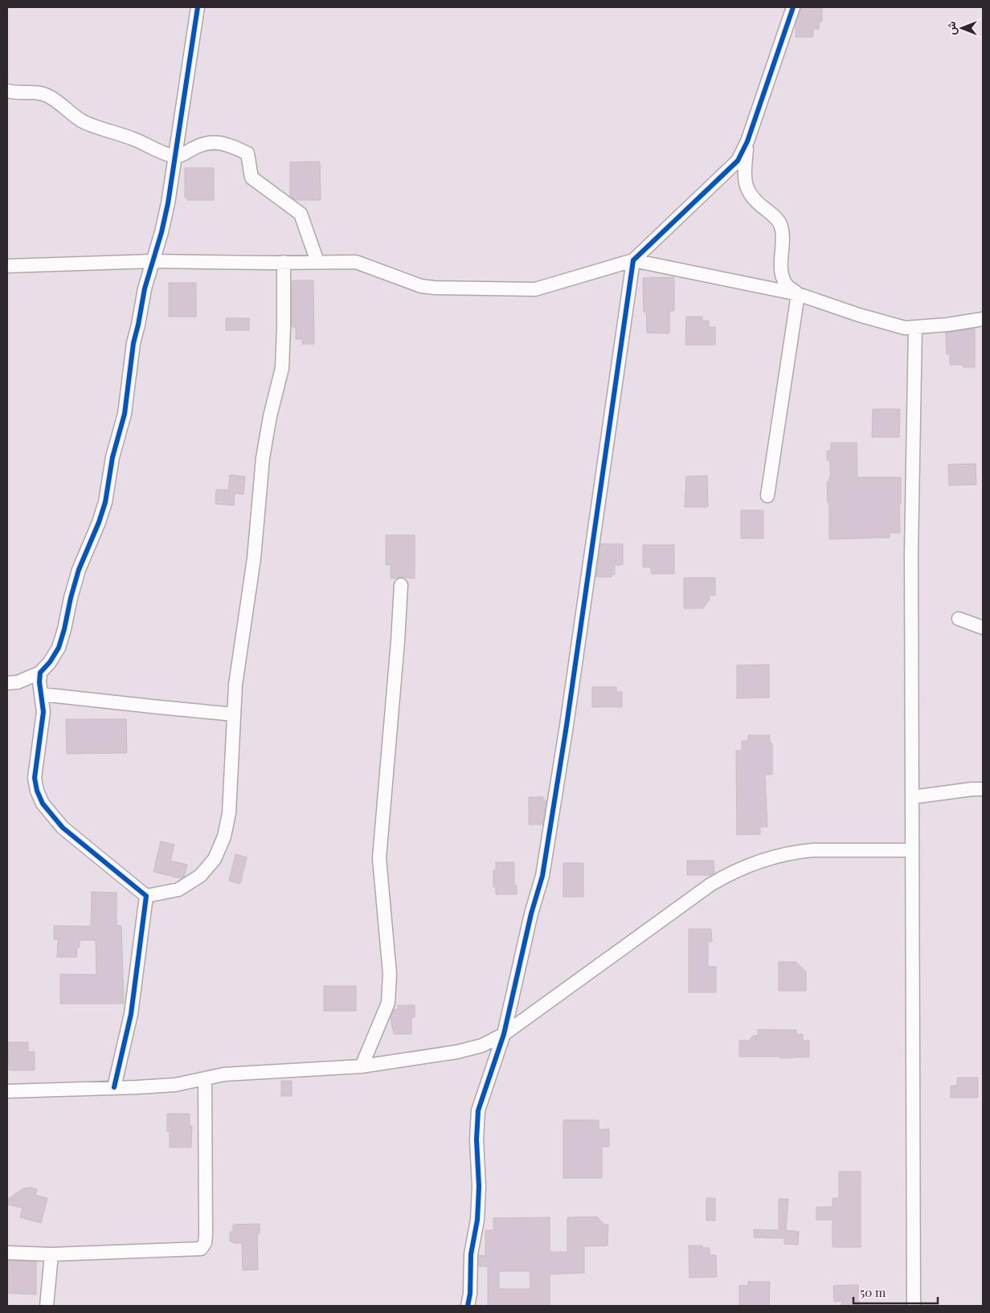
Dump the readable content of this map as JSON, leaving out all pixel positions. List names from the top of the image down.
{
  "scale_bar": "50 m",
  "north": "left"
}
